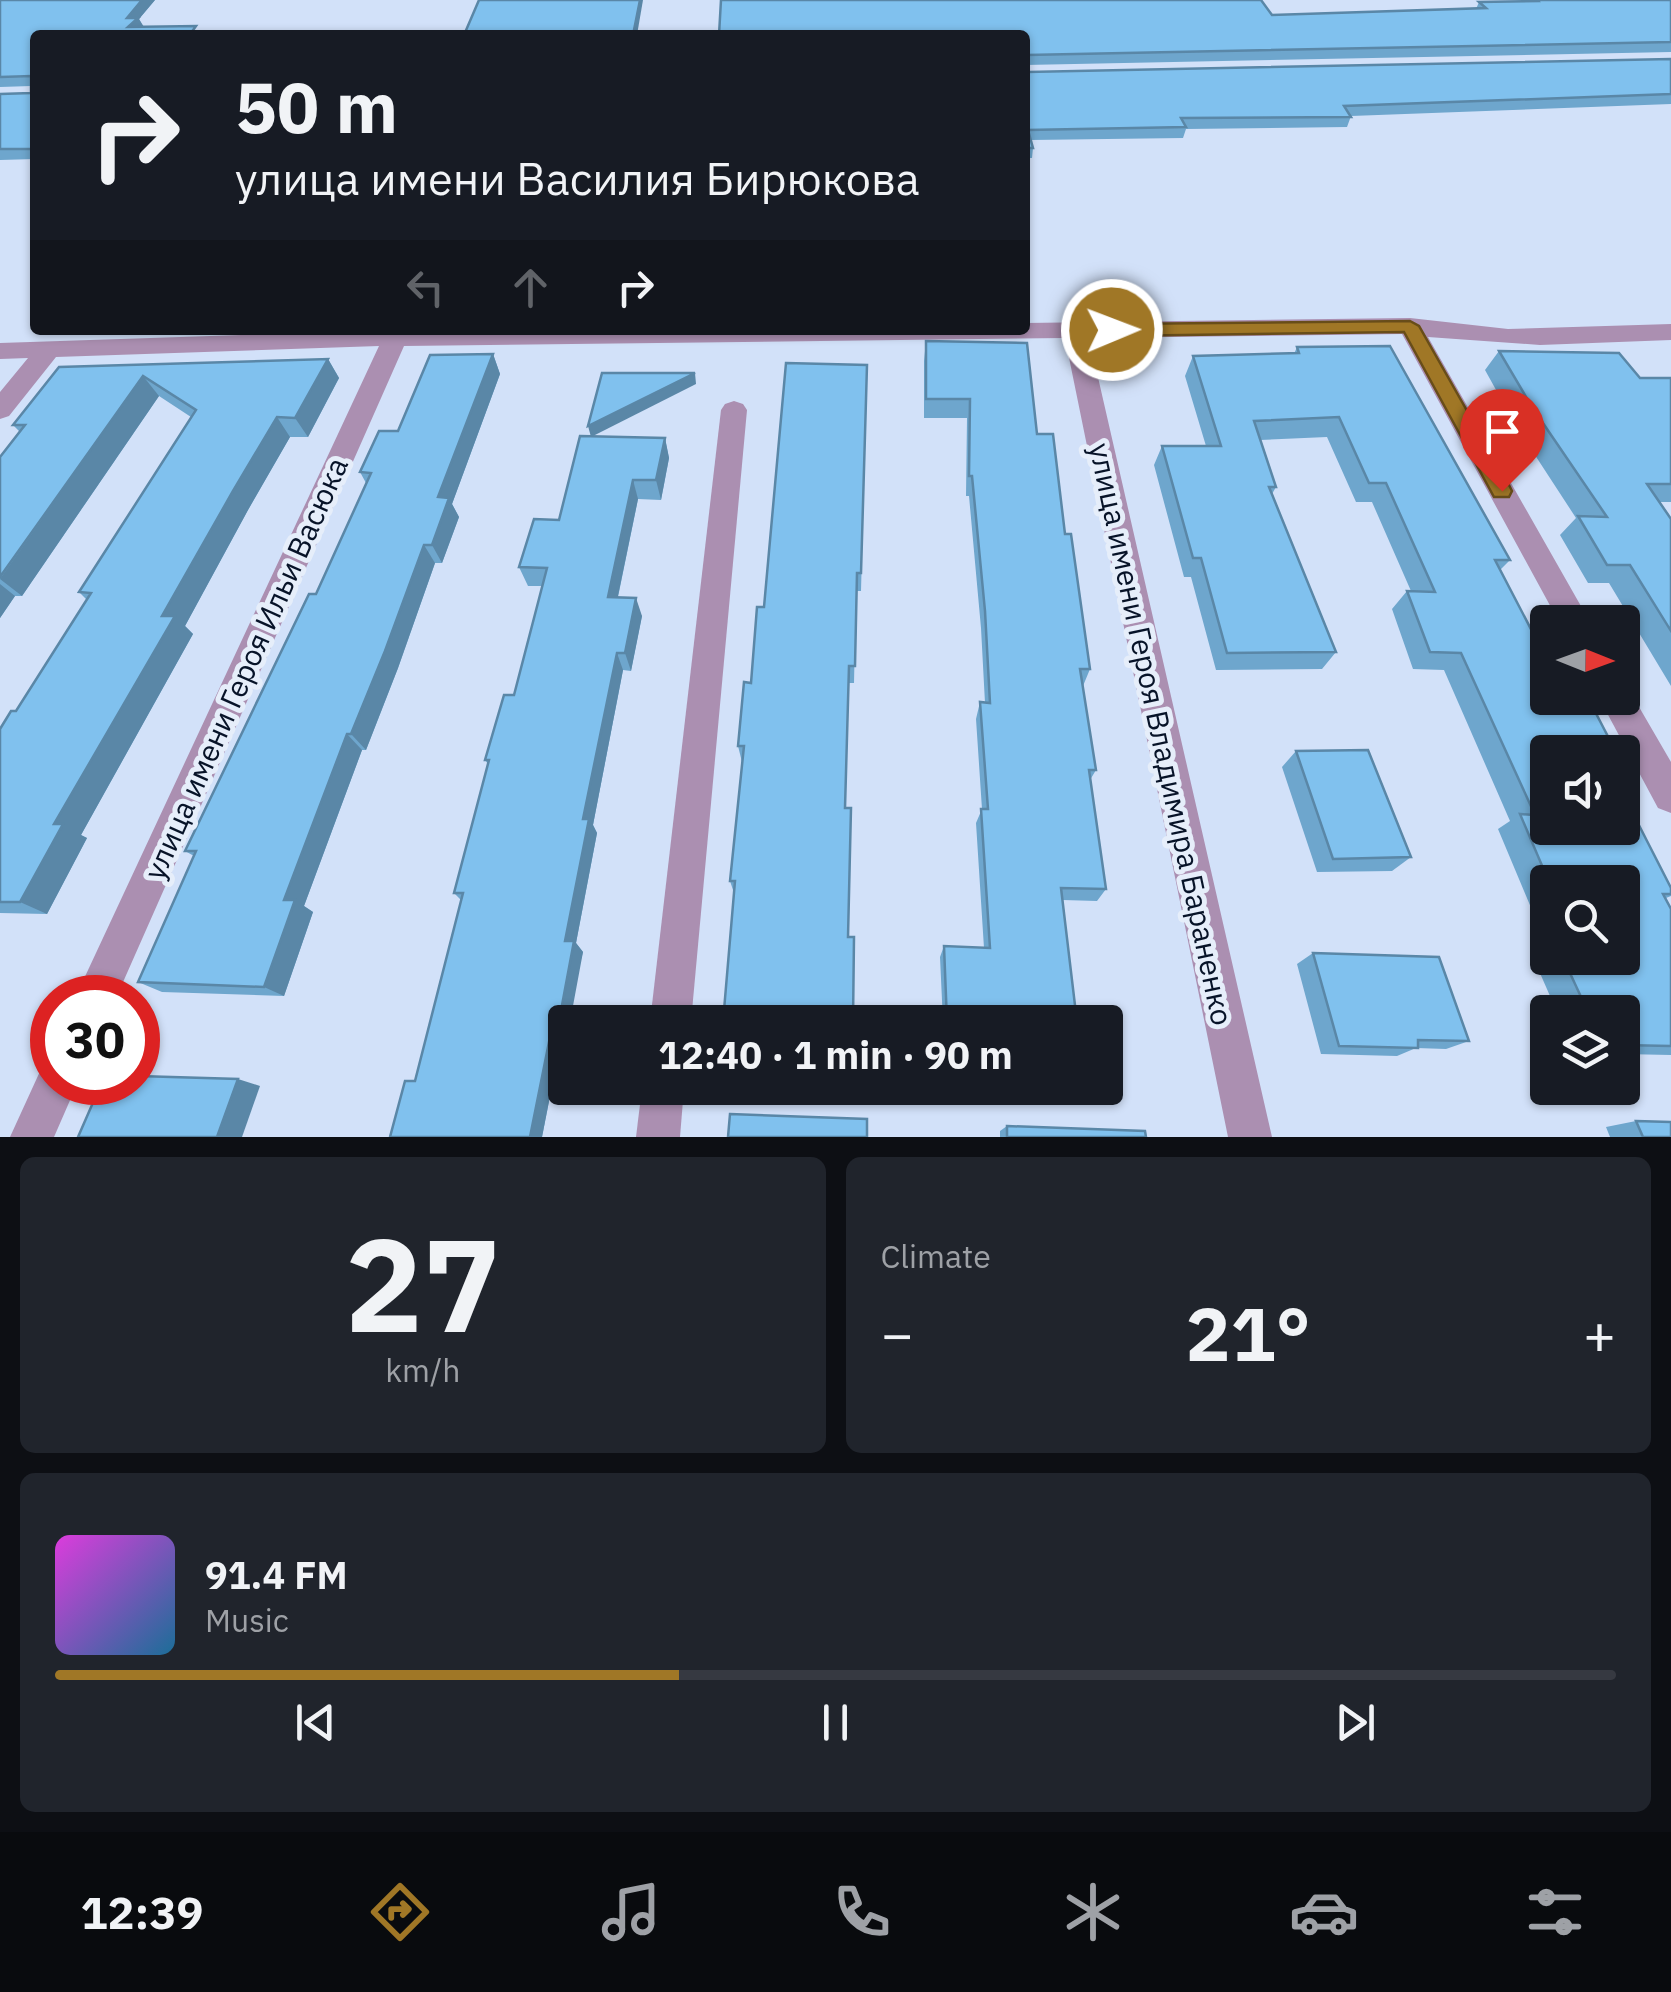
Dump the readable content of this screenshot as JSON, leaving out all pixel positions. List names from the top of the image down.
{
  "streets": {
    "street": ["улица имени Героя Ильи Васюка", "улица имени Героя Владимира Бараненко"]
  },
  "north": "right",
  "page": {
    "turn": ["50 m", "улица имени Василия Бирюкова"],
    "limit": "30",
    "trip": "12:40 · 1 min · 90 m",
    "tile": [
      ["27", "km/h"],
      "Climate"
    ],
    "heat": ["−", "21°", "+"],
    "song": ["91.4 FM", "Music"],
    "tabs": "12:39"
  }
}
